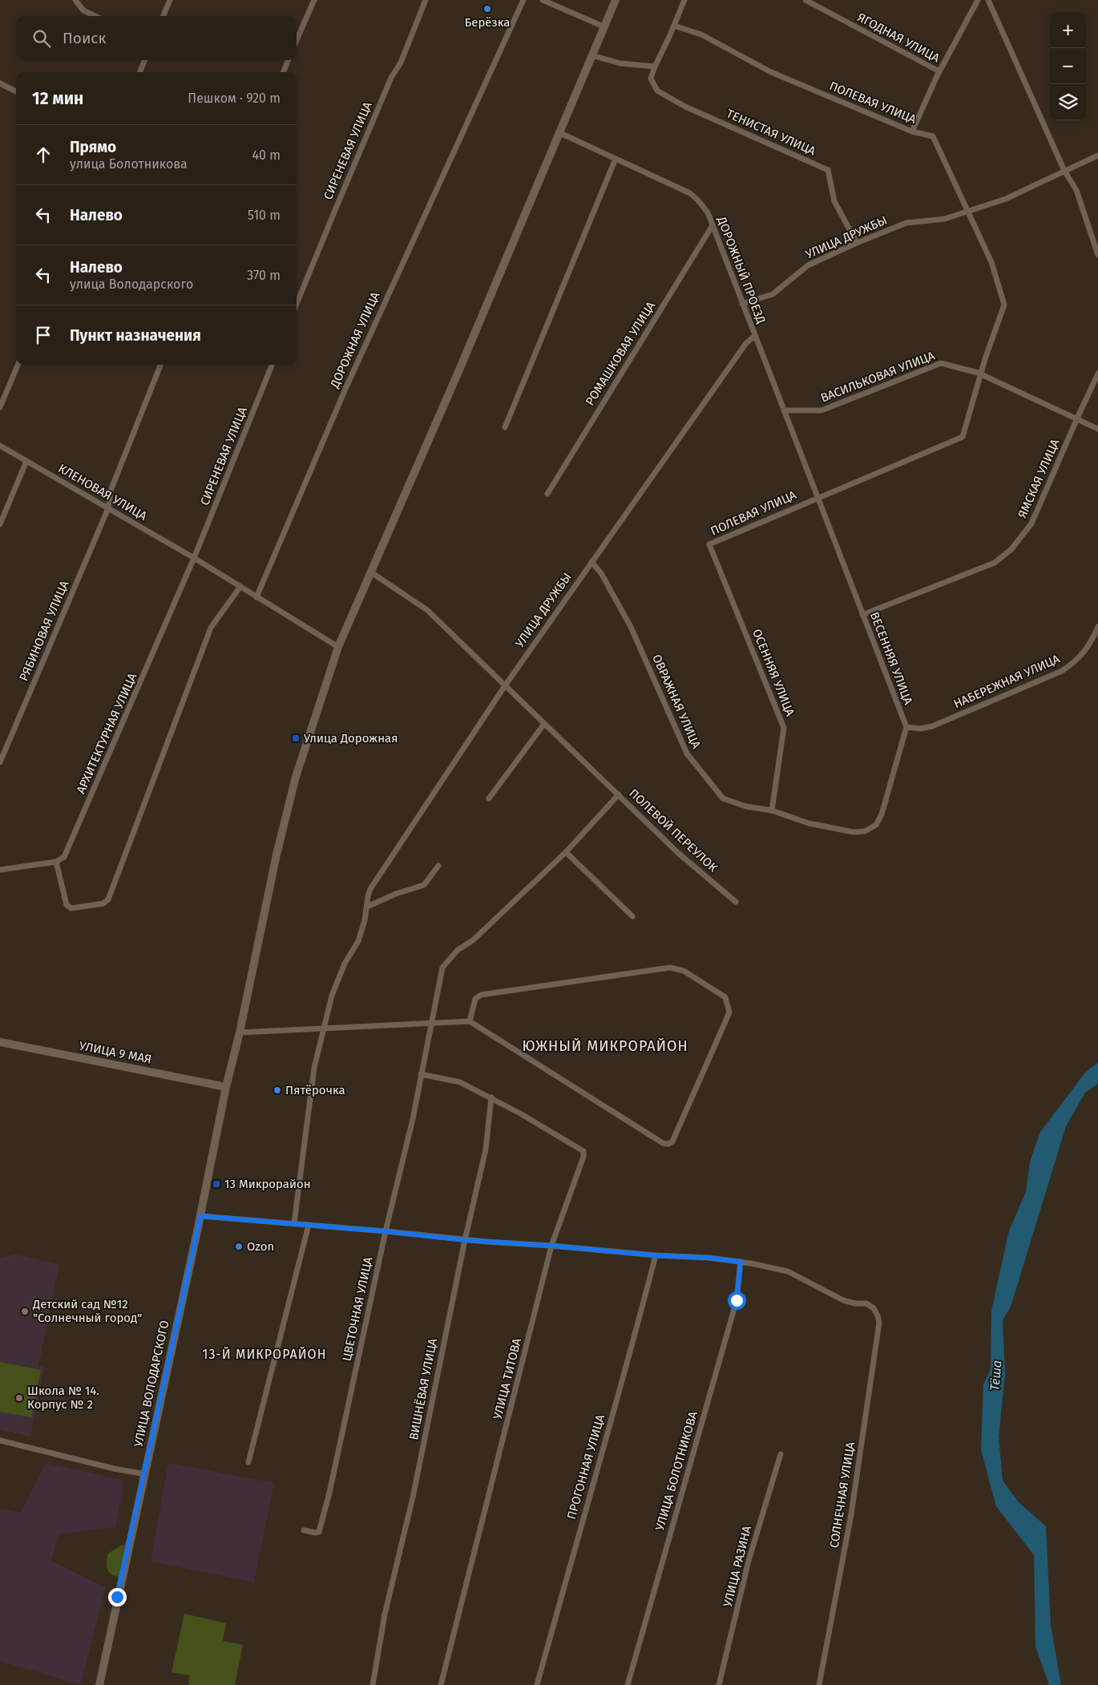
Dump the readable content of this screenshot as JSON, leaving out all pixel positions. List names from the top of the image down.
{
  "streets": {
    "main road": ["УЛИЦА 9 МАЯ", "УЛИЦА ВОЛОДАРСКОГО"],
    "street": [
      "ЯГОДНАЯ УЛИЦА",
      "ПОЛЕВАЯ УЛИЦА",
      "ТЕНИСТАЯ УЛИЦА",
      "СИРЕНЕВАЯ УЛИЦА",
      "УЛИЦА ДРУЖБЫ",
      "ДОРОЖНЫЙ ПРОЕЗД",
      "ДОРОЖНАЯ УЛИЦА",
      "РОМАШКОВАЯ УЛИЦА",
      "ВАСИЛЬКОВАЯ УЛИЦА",
      "ЯМСКАЯ УЛИЦА",
      "КЛЕНОВАЯ УЛИЦА",
      "РЯБИНОВАЯ УЛИЦА",
      "ВЕСЕННЯЯ УЛИЦА",
      "ОСЕННЯЯ УЛИЦА",
      "НАБЕРЕЖНАЯ УЛИЦА",
      "ОВРАЖНАЯ УЛИЦА",
      "АРХИТЕКТУРНАЯ УЛИЦА",
      "ПОЛЕВОЙ ПЕРЕУЛОК",
      "ЦВЕТОЧНАЯ УЛИЦА",
      "УЛИЦА ТИТОВА",
      "ВИШНЁВАЯ УЛИЦА",
      "ПРОГОННАЯ УЛИЦА",
      "УЛИЦА БОЛОТНИКОВА",
      "СОЛНЕЧНАЯ УЛИЦА",
      "УЛИЦА РАЗИНА"
    ]
  },
  "crossings": [
    ["ПОЛЕВАЯ УЛИЦА", "УЛИЦА ДРУЖБЫ"],
    ["ПОЛЕВАЯ УЛИЦА", "ДОРОЖНЫЙ ПРОЕЗД"],
    ["ПОЛЕВАЯ УЛИЦА", "ВАСИЛЬКОВАЯ УЛИЦА"],
    ["ПОЛЕВАЯ УЛИЦА", "ВЕСЕННЯЯ УЛИЦА"],
    ["ПОЛЕВАЯ УЛИЦА", "ОСЕННЯЯ УЛИЦА"],
    ["ТЕНИСТАЯ УЛИЦА", "УЛИЦА ДРУЖБЫ"],
    ["СИРЕНЕВАЯ УЛИЦА", "КЛЕНОВАЯ УЛИЦА"],
    ["СИРЕНЕВАЯ УЛИЦА", "АРХИТЕКТУРНАЯ УЛИЦА"],
    ["УЛИЦА ДРУЖБЫ", "ДОРОЖНЫЙ ПРОЕЗД"],
    ["УЛИЦА ДРУЖБЫ", "ОВРАЖНАЯ УЛИЦА"],
    ["ДОРОЖНЫЙ ПРОЕЗД", "РОМАШКОВАЯ УЛИЦА"],
    ["ДОРОЖНЫЙ ПРОЕЗД", "ВАСИЛЬКОВАЯ УЛИЦА"],
    ["ДОРОЖНЫЙ ПРОЕЗД", "ВЕСЕННЯЯ УЛИЦА"],
    ["ДОРОЖНЫЙ ПРОЕЗД", "УЛИЦА ВОЛОДАРСКОГО"],
    ["ДОРОЖНАЯ УЛИЦА", "КЛЕНОВАЯ УЛИЦА"],
    ["ВАСИЛЬКОВАЯ УЛИЦА", "ЯМСКАЯ УЛИЦА"],
    ["ЯМСКАЯ УЛИЦА", "ВЕСЕННЯЯ УЛИЦА"],
    ["КЛЕНОВАЯ УЛИЦА", "РЯБИНОВАЯ УЛИЦА"],
    ["КЛЕНОВАЯ УЛИЦА", "АРХИТЕКТУРНАЯ УЛИЦА"],
    ["КЛЕНОВАЯ УЛИЦА", "УЛИЦА ВОЛОДАРСКОГО"],
    ["ВЕСЕННЯЯ УЛИЦА", "НАБЕРЕЖНАЯ УЛИЦА"],
    ["ВЕСЕННЯЯ УЛИЦА", "ОВРАЖНАЯ УЛИЦА"],
    ["ОСЕННЯЯ УЛИЦА", "ОВРАЖНАЯ УЛИЦА"],
    ["НАБЕРЕЖНАЯ УЛИЦА", "ОВРАЖНАЯ УЛИЦА"],
    ["ПОЛЕВОЙ ПЕРЕУЛОК", "ЦВЕТОЧНАЯ УЛИЦА"],
    ["УЛИЦА 9 МАЯ", "УЛИЦА ВОЛОДАРСКОГО"],
    ["УЛИЦА ТИТОВА", "ВИШНЁВАЯ УЛИЦА"],
    ["УЛИЦА БОЛОТНИКОВА", "СОЛНЕЧНАЯ УЛИЦА"]
  ],
  "districts": ["ЮЖНЫЙ МИКРОРАЙОН", "13-Й МИКРОРАЙОН"],
  "water": ["Тёша"],
  "places": {
    "other": [
      "Берёзка",
      "Пятёрочка",
      "Ozon",
      "Детский сад №12 \"Солнечный город\"",
      "Школа № 14. Корпус № 2"
    ],
    "transit": ["Улица Дорожная", "13 Микрорайон"]
  },
  "page": {
    "map_buttons": ["+", "−"],
    "search": "Поиск",
    "heading": ["12 мин", "Пешком · 920 m"],
    "list": [
      ["Прямо", "улица Болотникова", "40 m"],
      ["Налево", "510 m"],
      ["Налево", "улица Володарского", "370 m"],
      "Пункт назначения"
    ]
  }
}
